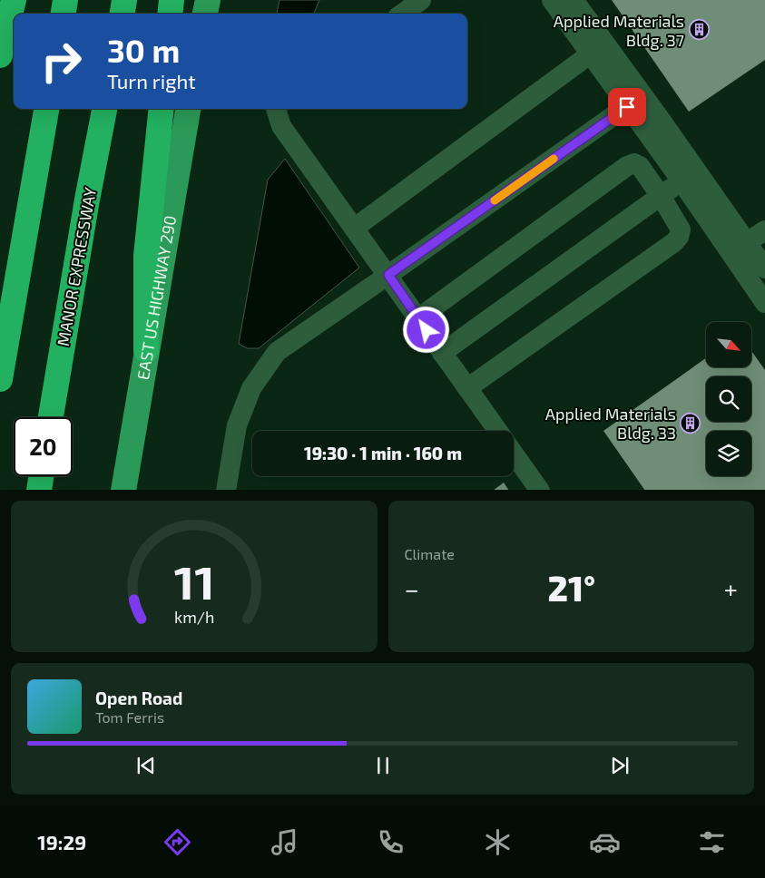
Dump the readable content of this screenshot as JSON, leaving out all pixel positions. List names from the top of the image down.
{
  "streets": {
    "highway": ["MANOR EXPRESSWAY"],
    "main road": ["EAST US HIGHWAY 290"]
  },
  "places": {
    "building": ["Applied Materials Bldg. 37", "Applied Materials Bldg. 33"]
  },
  "north": "bottom right",
  "page": {
    "turn": ["30 m", "Turn right"],
    "limit": "20",
    "trip": "19:30 · 1 min · 160 m",
    "tile": "Climate",
    "heat": ["−", "21°", "+"],
    "song": ["Open Road", "Tom Ferris"],
    "tabs": "19:29",
    "gauge": ["11", "km/h"]
  }
}
